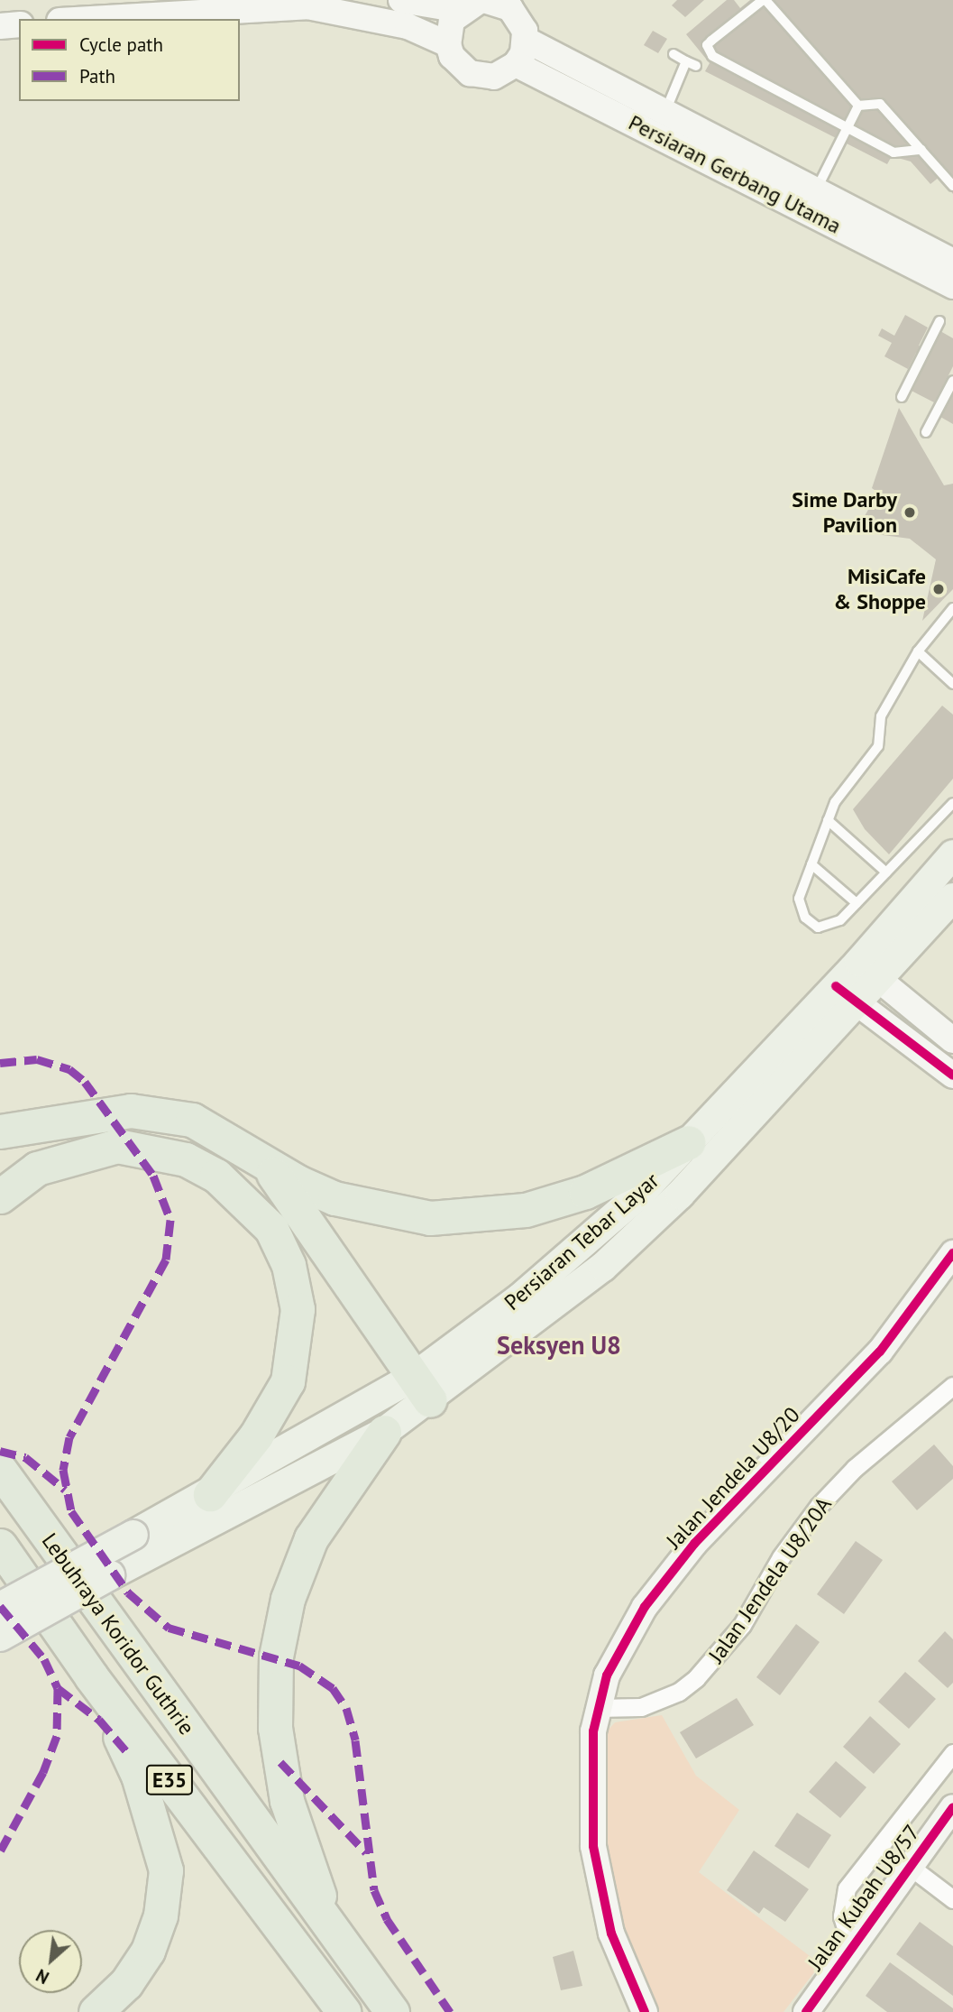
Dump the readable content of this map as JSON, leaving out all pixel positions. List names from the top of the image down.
{
  "streets": {
    "highway": ["Lebuhraya Koridor Guthrie", "E35"],
    "main road": [
      "Persiaran Gerbang Utama",
      "Persiaran Tebar Layar",
      "Jalan Jendela U8/20",
      "Jalan Kubah U8/57"
    ],
    "street": ["Jalan Jendela U8/20A"]
  },
  "crossings": [
    ["Jalan Jendela U8/20", "Jalan Jendela U8/20A"]
  ],
  "districts": ["Seksyen U8"],
  "places": ["Sime Darby Pavilion", "MisiCafe & Shoppe"],
  "legend": ["Cycle path", "Path"],
  "north": "bottom left"
}
